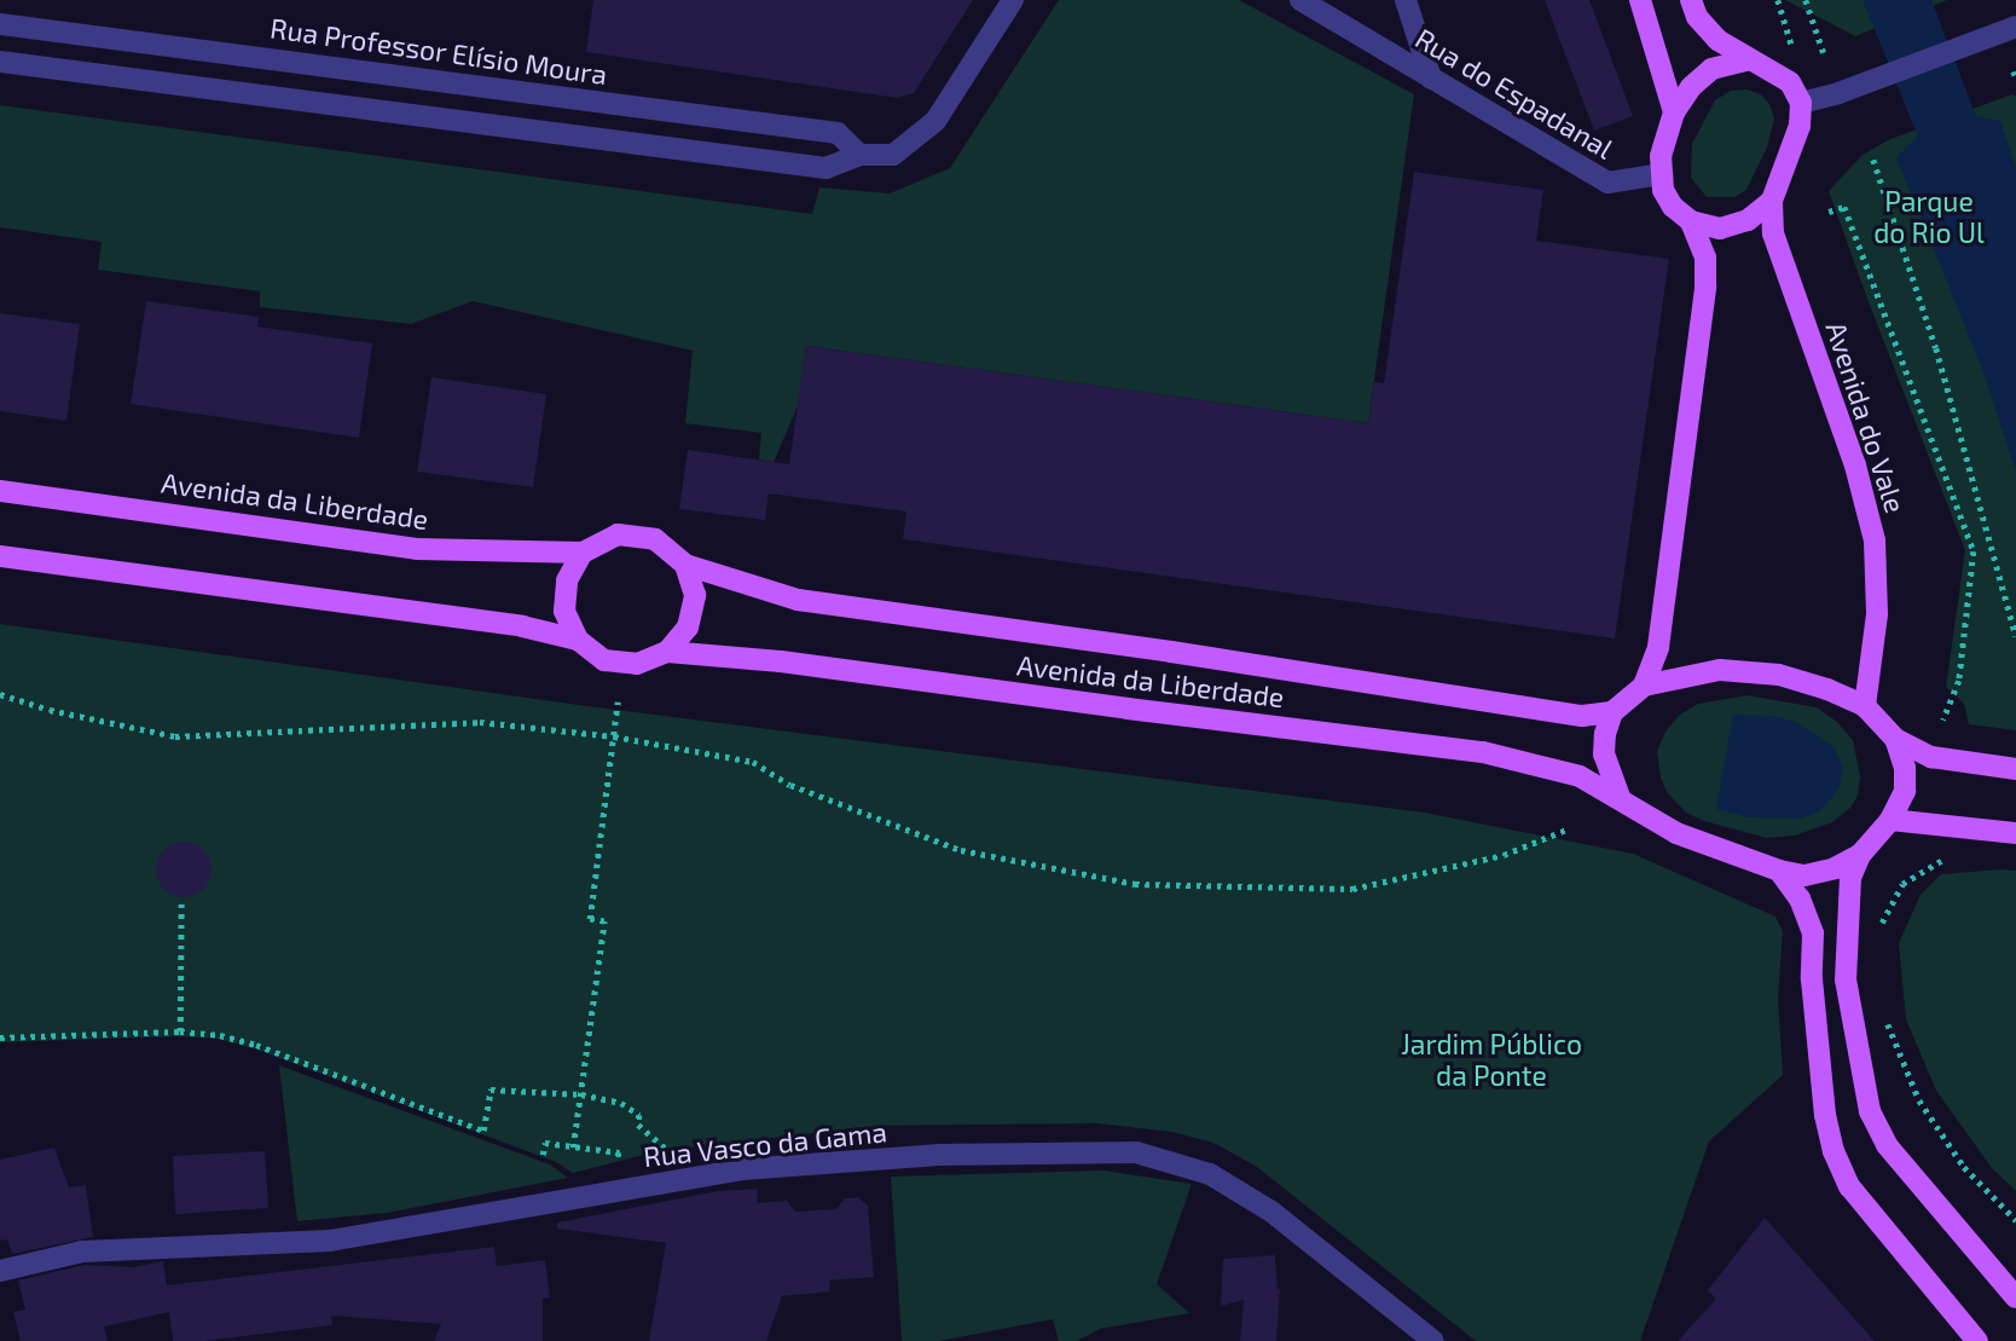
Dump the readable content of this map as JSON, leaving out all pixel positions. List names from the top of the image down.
{
  "streets": {
    "main road": ["Avenida do Vale", "Avenida da Liberdade"],
    "street": ["Rua Professor Elísio Moura", "Rua do Espadanal", "Rua Vasco da Gama"]
  },
  "crossings": [
    ["Rua do Espadanal", "Avenida do Vale"],
    ["Avenida do Vale", "Avenida da Liberdade"]
  ],
  "parks": ["Parque do Rio Ul", "Jardim Público da Ponte"]
}
